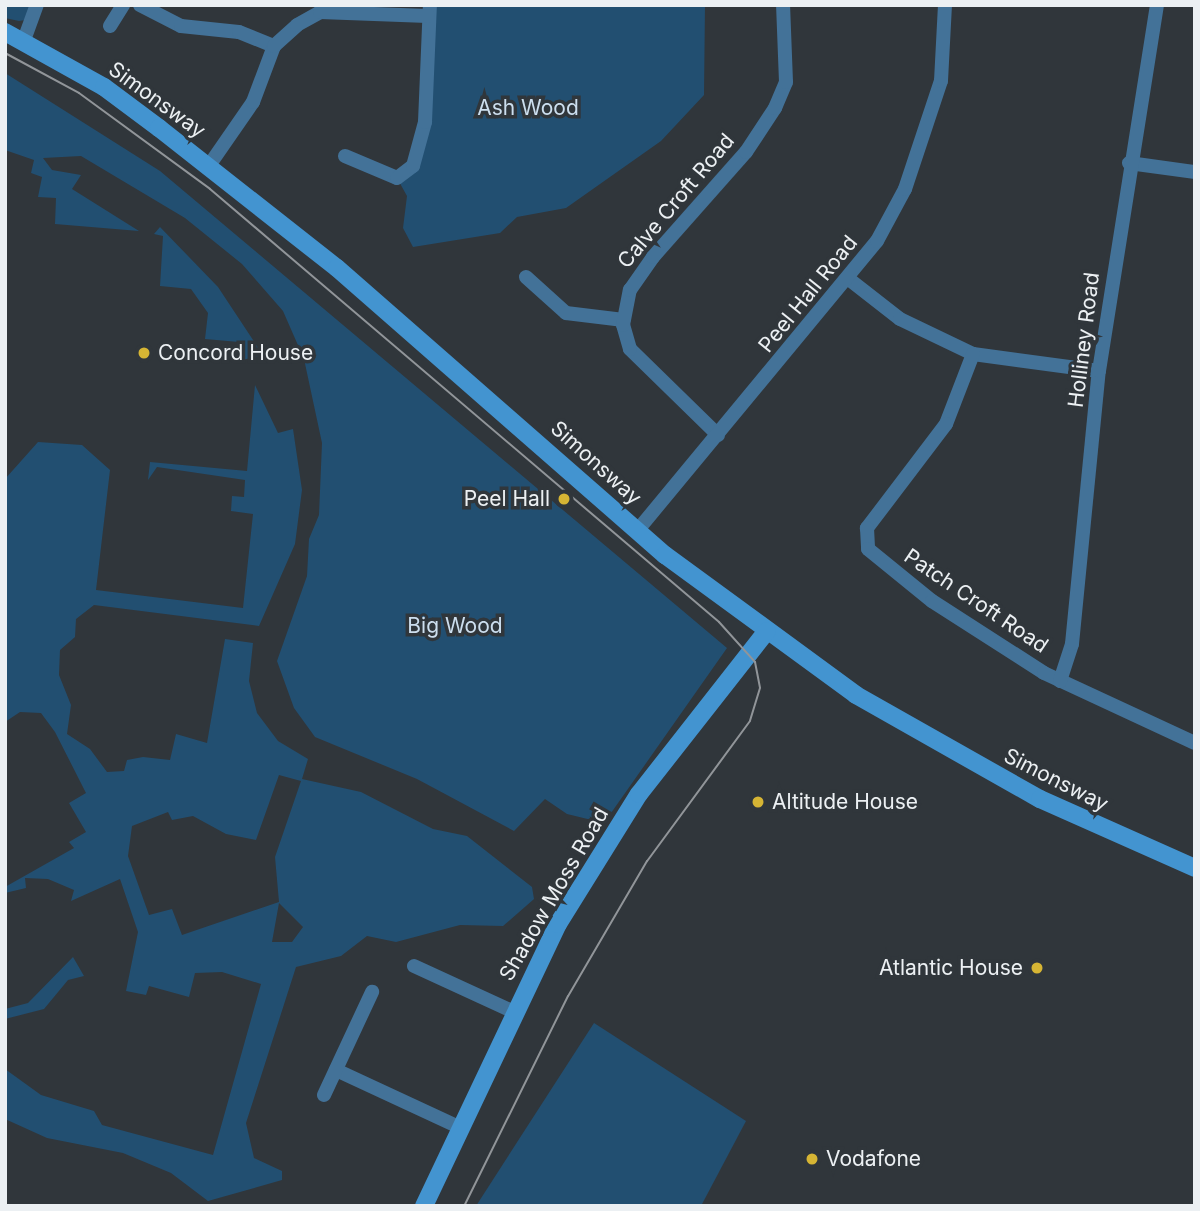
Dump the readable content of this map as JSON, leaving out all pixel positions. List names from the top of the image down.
{
  "streets": {
    "street": [
      "Simonsway",
      "Calve Croft Road",
      "Peel Hall Road",
      "Holliney Road",
      "Patch Croft Road",
      "Shadow Moss Road"
    ]
  },
  "crossings": [
    ["Simonsway", "Peel Hall Road"],
    ["Simonsway", "Shadow Moss Road"],
    ["Holliney Road", "Patch Croft Road"]
  ],
  "parks": ["Ash Wood", "Big Wood"],
  "places": [
    "Concord House",
    "Peel Hall",
    "Altitude House",
    "Atlantic House",
    "Vodafone"
  ]
}
